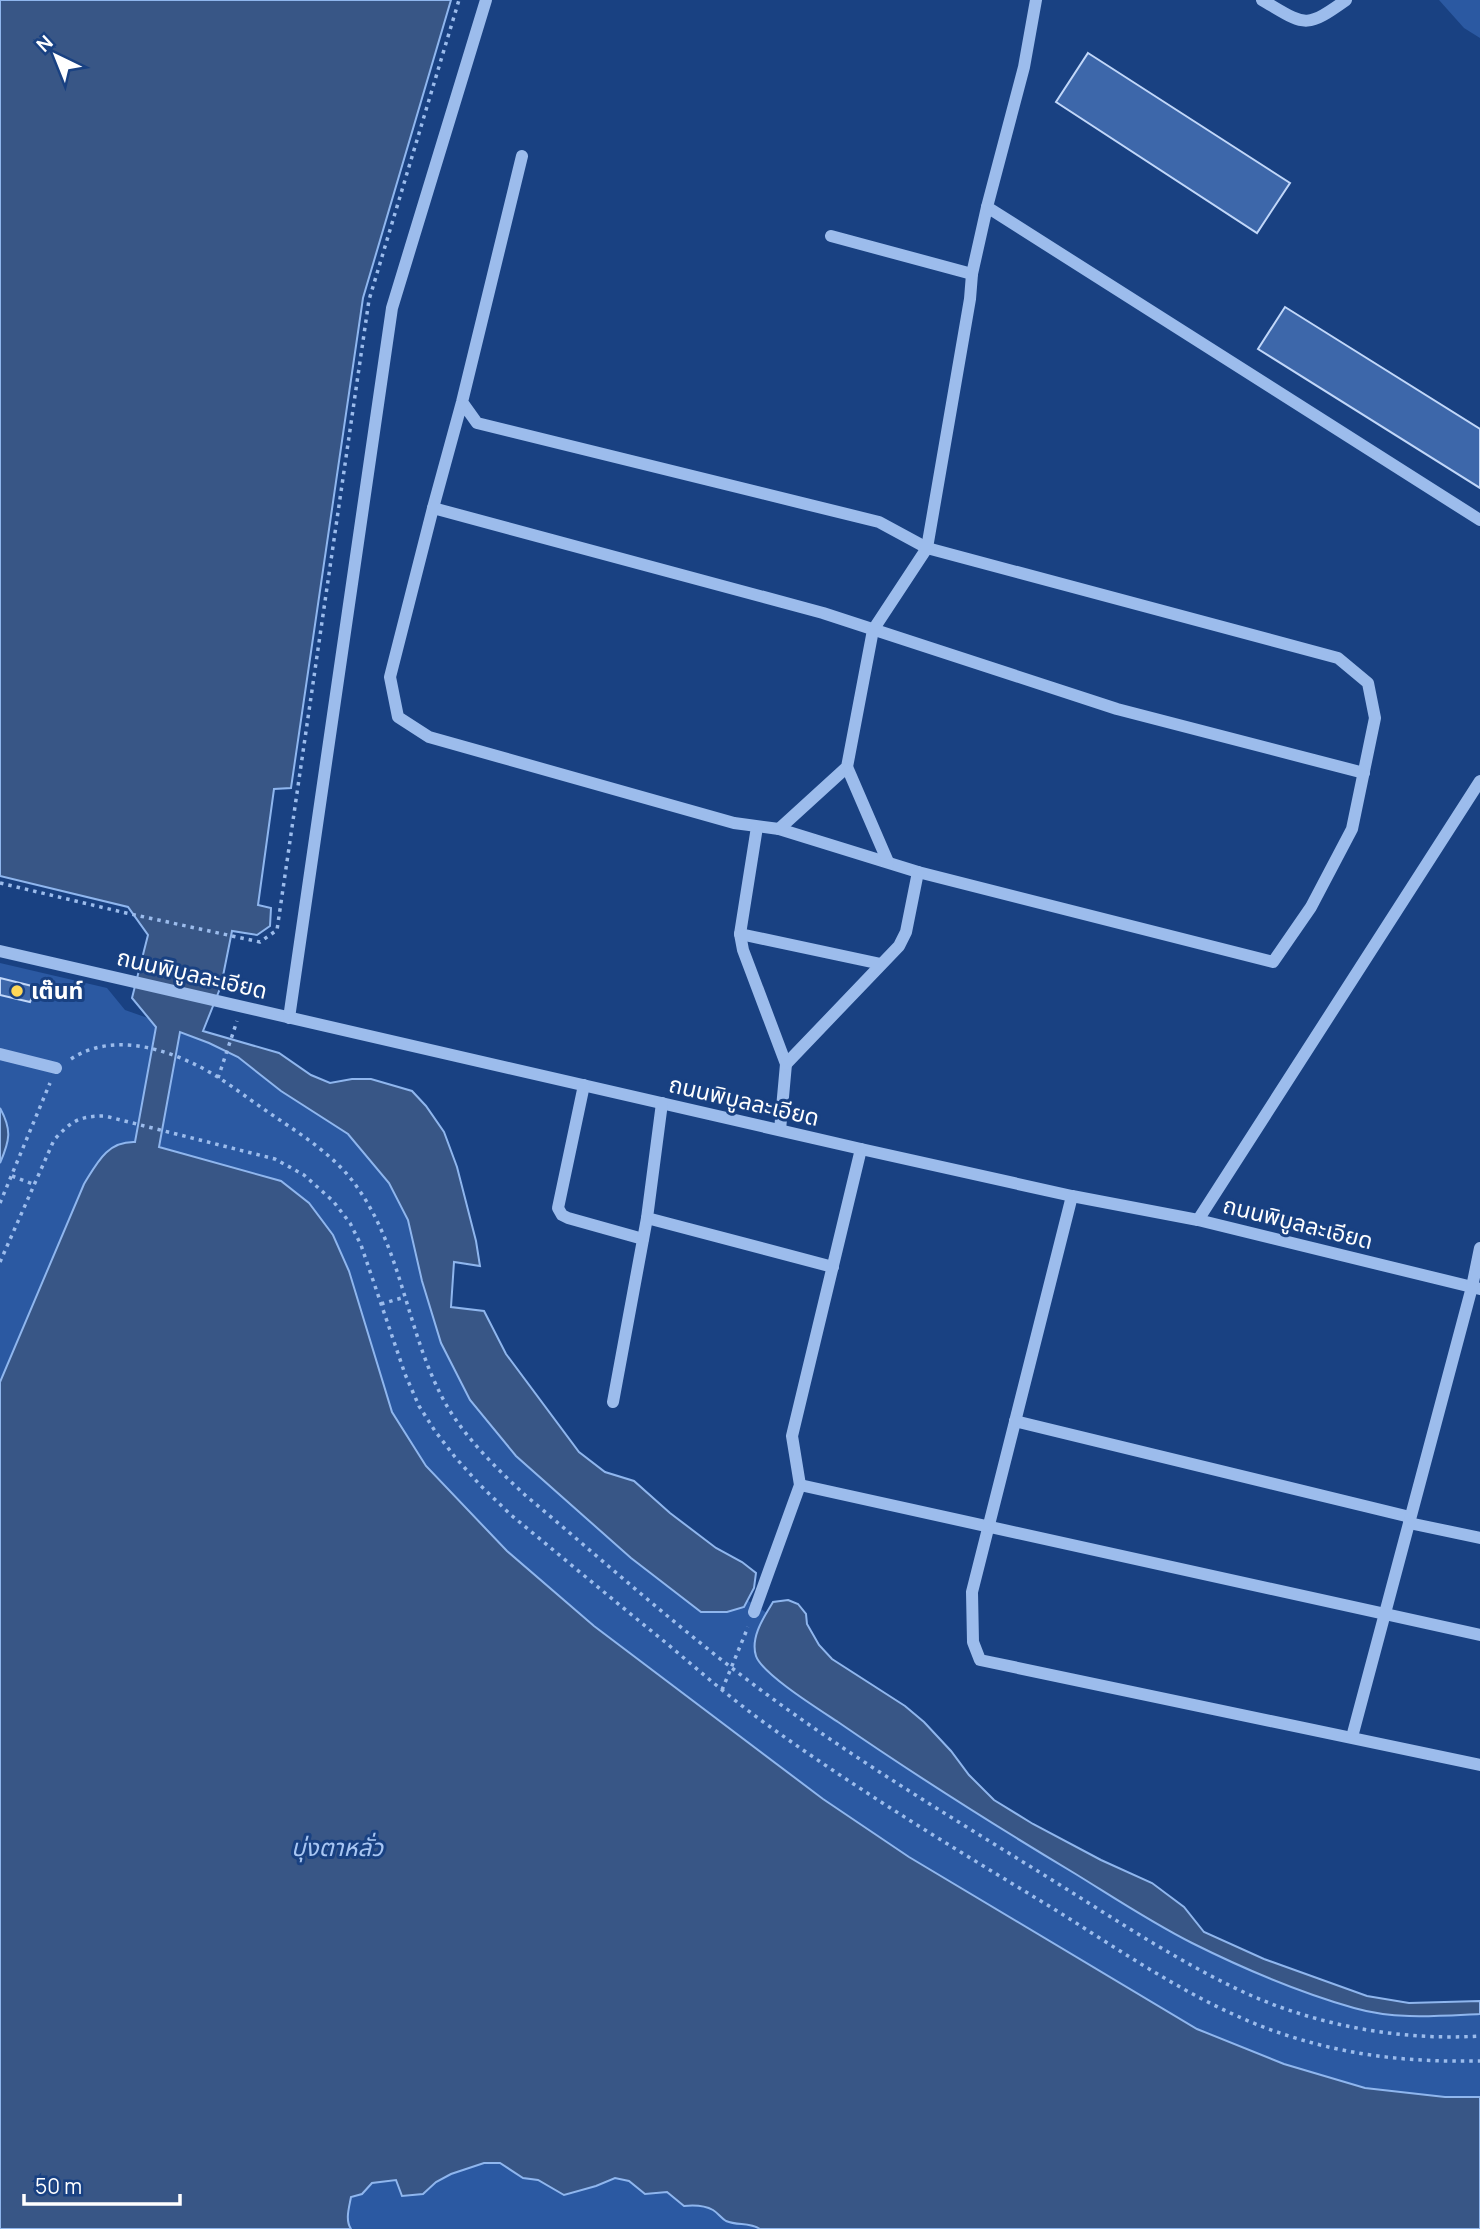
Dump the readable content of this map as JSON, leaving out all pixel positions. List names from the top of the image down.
{
  "streets": {
    "street": ["ถนนพิบูลละเอียด"]
  },
  "water": ["บุ่งตาหลั่ว"],
  "places": ["เต๊นท์"],
  "scale_bar": "50 m",
  "north": "top left"
}
